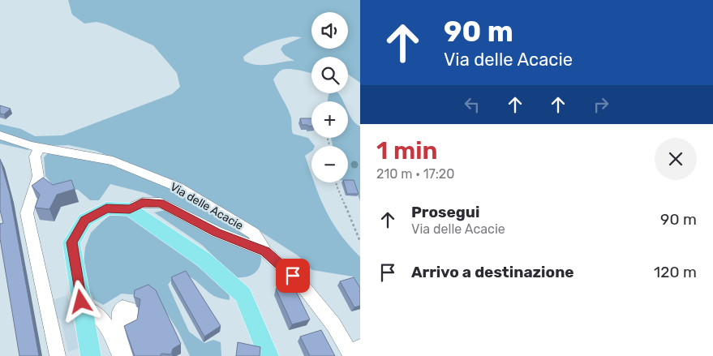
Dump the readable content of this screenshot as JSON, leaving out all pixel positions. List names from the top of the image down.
{
  "streets": {
    "street": ["Via delle Acacie"]
  },
  "page": {
    "turn": ["90 m", "Via delle Acacie"],
    "map_buttons": ["+", "−"],
    "heading": ["1 min", "210 m · 17:20"],
    "list": [
      {
        "name": "Prosegui",
        "note": "Via delle Acacie",
        "value": "90 m"
      },
      {
        "name": "Arrivo a destinazione",
        "value": "120 m"
      }
    ]
  }
}
